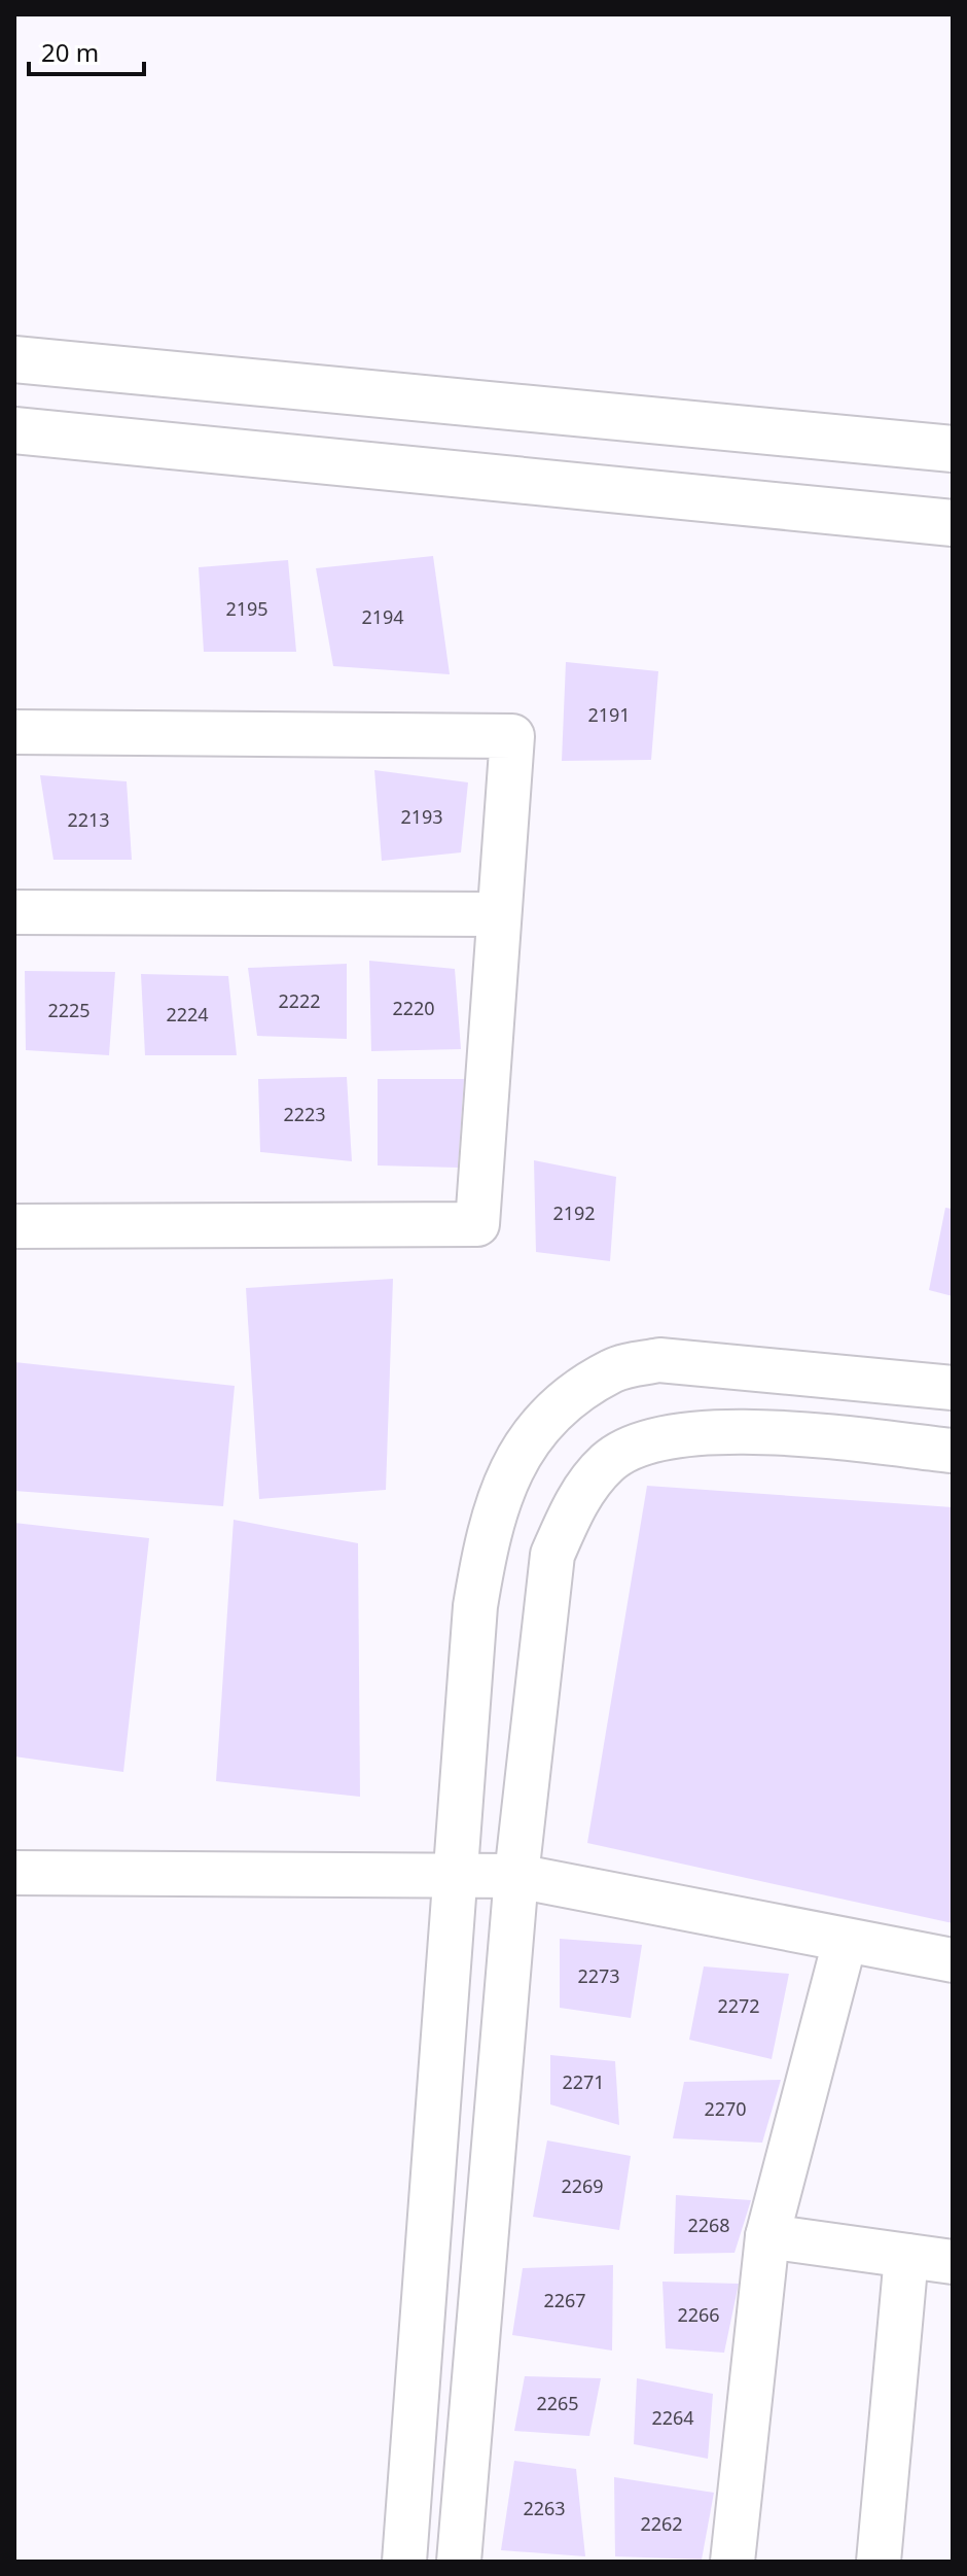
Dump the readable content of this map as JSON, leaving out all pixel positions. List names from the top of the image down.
{
  "house_numbers": [
    "2195",
    "2194",
    "2191",
    "2193",
    "2213",
    "2222",
    "2220",
    "2225",
    "2224",
    "2223",
    "2192",
    "2273",
    "2272",
    "2271",
    "2270",
    "2269",
    "2268",
    "2267",
    "2266",
    "2265",
    "2264",
    "2263",
    "2262"
  ],
  "scale_bar": "20 m"
}
